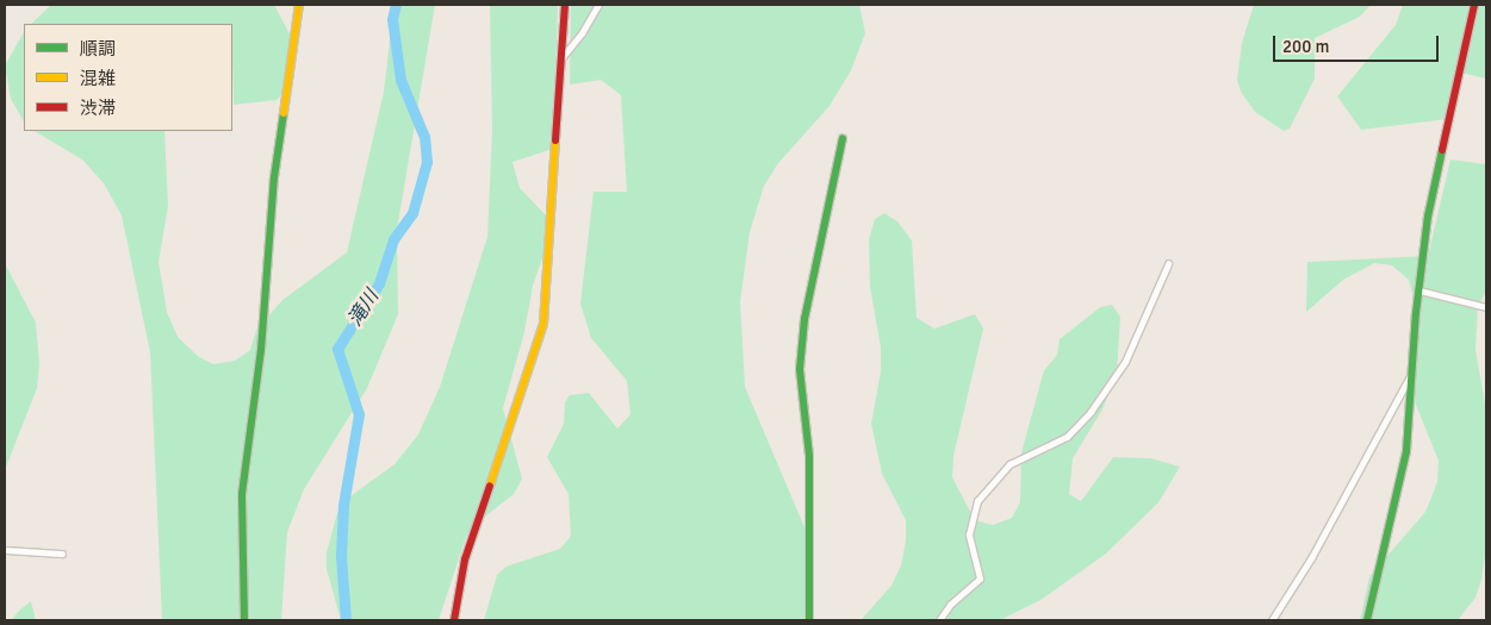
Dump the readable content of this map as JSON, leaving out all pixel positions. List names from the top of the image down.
{
  "water": ["滝川"],
  "legend": ["順調", "混雑", "渋滞"],
  "scale_bar": "200 m"
}
